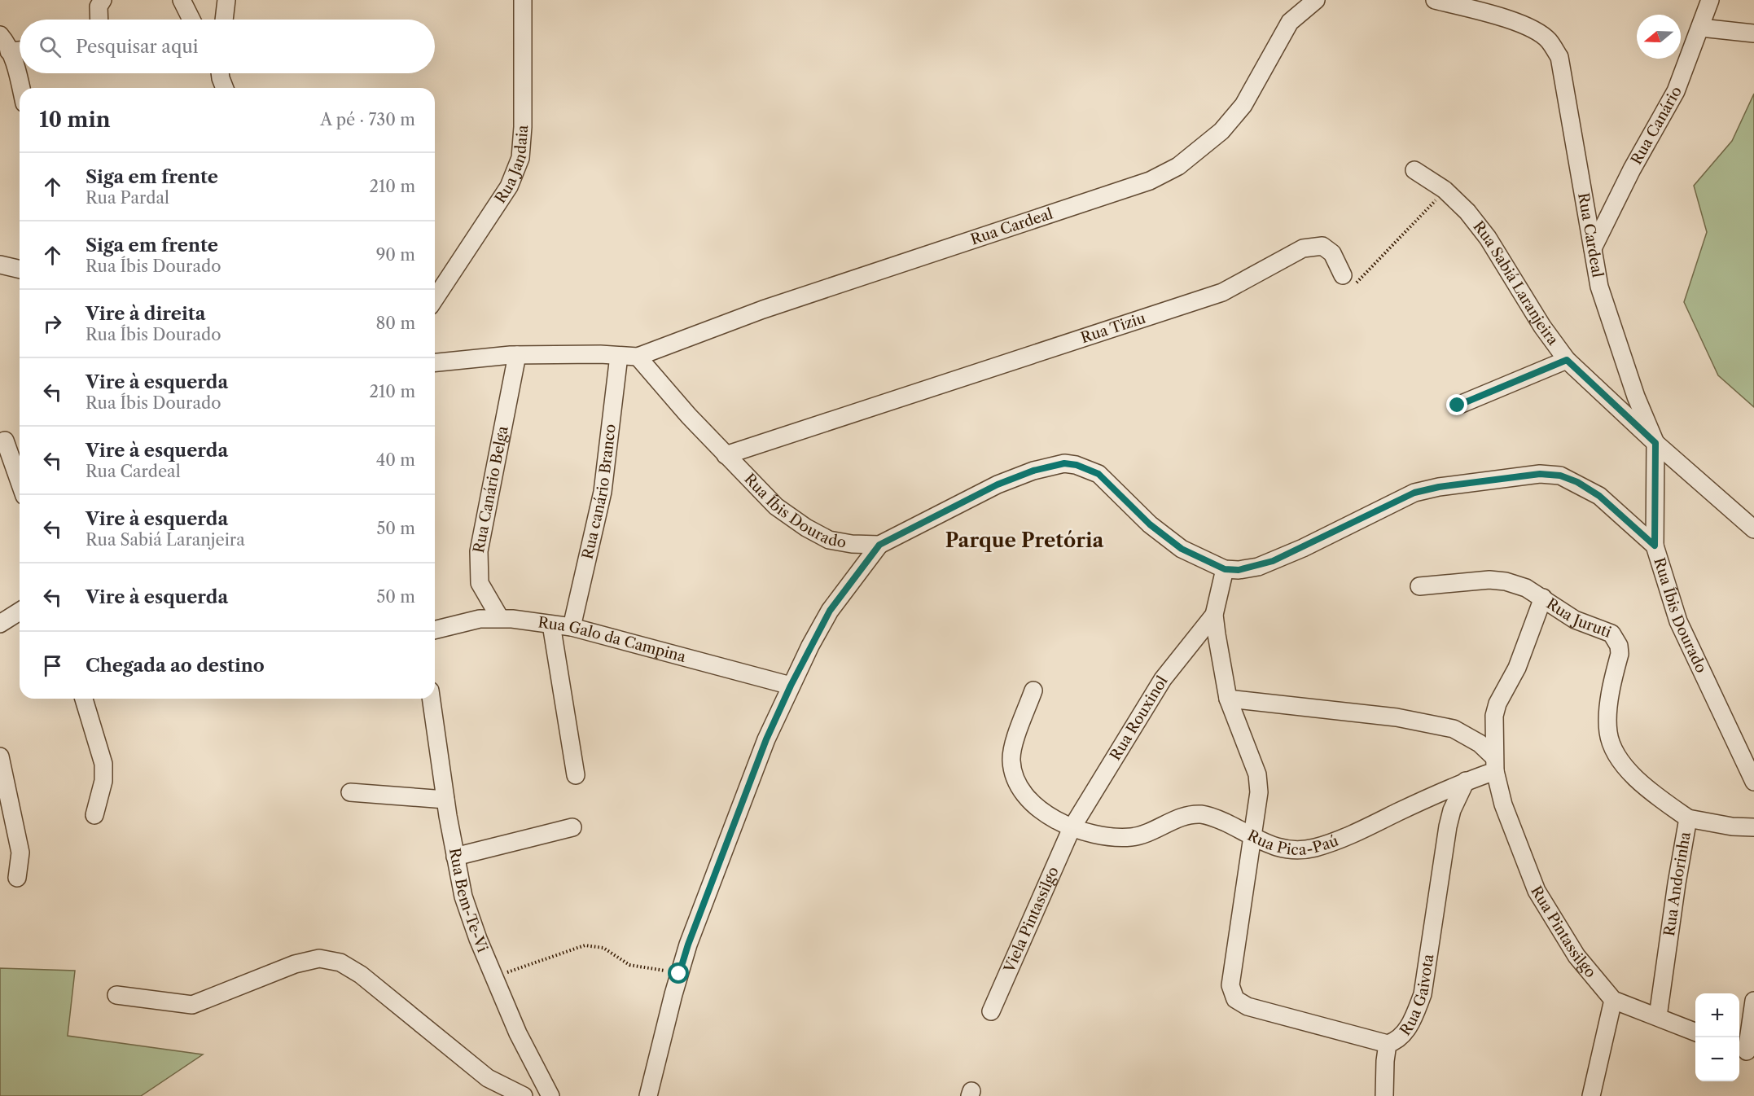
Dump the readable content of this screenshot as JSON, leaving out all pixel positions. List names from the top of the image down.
{
  "streets": {
    "street": [
      "Rua Canário",
      "Rua Jandaia",
      "Rua Cardeal",
      "Rua Sabiá Laranjeira",
      "Rua Tiziu",
      "Rua Canário Belga",
      "Rua canário Branco",
      "Rua Íbis Dourado",
      "Rua Juruti",
      "Rua Galo da Campina",
      "Rua Rouxinol",
      "Rua Pica-Paú",
      "Rua Andorinha",
      "Rua Bem-Te-Vi",
      "Viela Pintassilgo",
      "Rua Pintassilgo",
      "Rua Gaivota"
    ]
  },
  "crossings": [
    ["Rua Canário", "Rua Cardeal"],
    ["Rua Cardeal", "Rua Sabiá Laranjeira"],
    ["Rua Cardeal", "Rua Íbis Dourado"],
    ["Rua Tiziu", "Rua Íbis Dourado"],
    ["Rua Canário Belga", "Rua Galo da Campina"],
    ["Rua canário Branco", "Rua Galo da Campina"],
    ["Rua Juruti", "Rua Andorinha"],
    ["Rua Rouxinol", "Rua Pica-Paú"],
    ["Rua Rouxinol", "Viela Pintassilgo"],
    ["Rua Pica-Paú", "Viela Pintassilgo"],
    ["Rua Pica-Paú", "Rua Pintassilgo"],
    ["Rua Pica-Paú", "Rua Gaivota"],
    ["Rua Andorinha", "Rua Pintassilgo"]
  ],
  "districts": ["Parque Pretória"],
  "north": "left",
  "page": {
    "search": "Pesquisar aqui",
    "heading": ["10 min", "A pé · 730 m"],
    "list": [
      ["Siga em frente", "Rua Pardal", "210 m"],
      ["Siga em frente", "Rua Íbis Dourado", "90 m"],
      ["Vire à direita", "Rua Íbis Dourado", "80 m"],
      ["Vire à esquerda", "Rua Íbis Dourado", "210 m"],
      ["Vire à esquerda", "Rua Cardeal", "40 m"],
      ["Vire à esquerda", "Rua Sabiá Laranjeira", "50 m"],
      ["Vire à esquerda", "50 m"],
      "Chegada ao destino"
    ],
    "map_buttons": ["+", "−"]
  }
}
